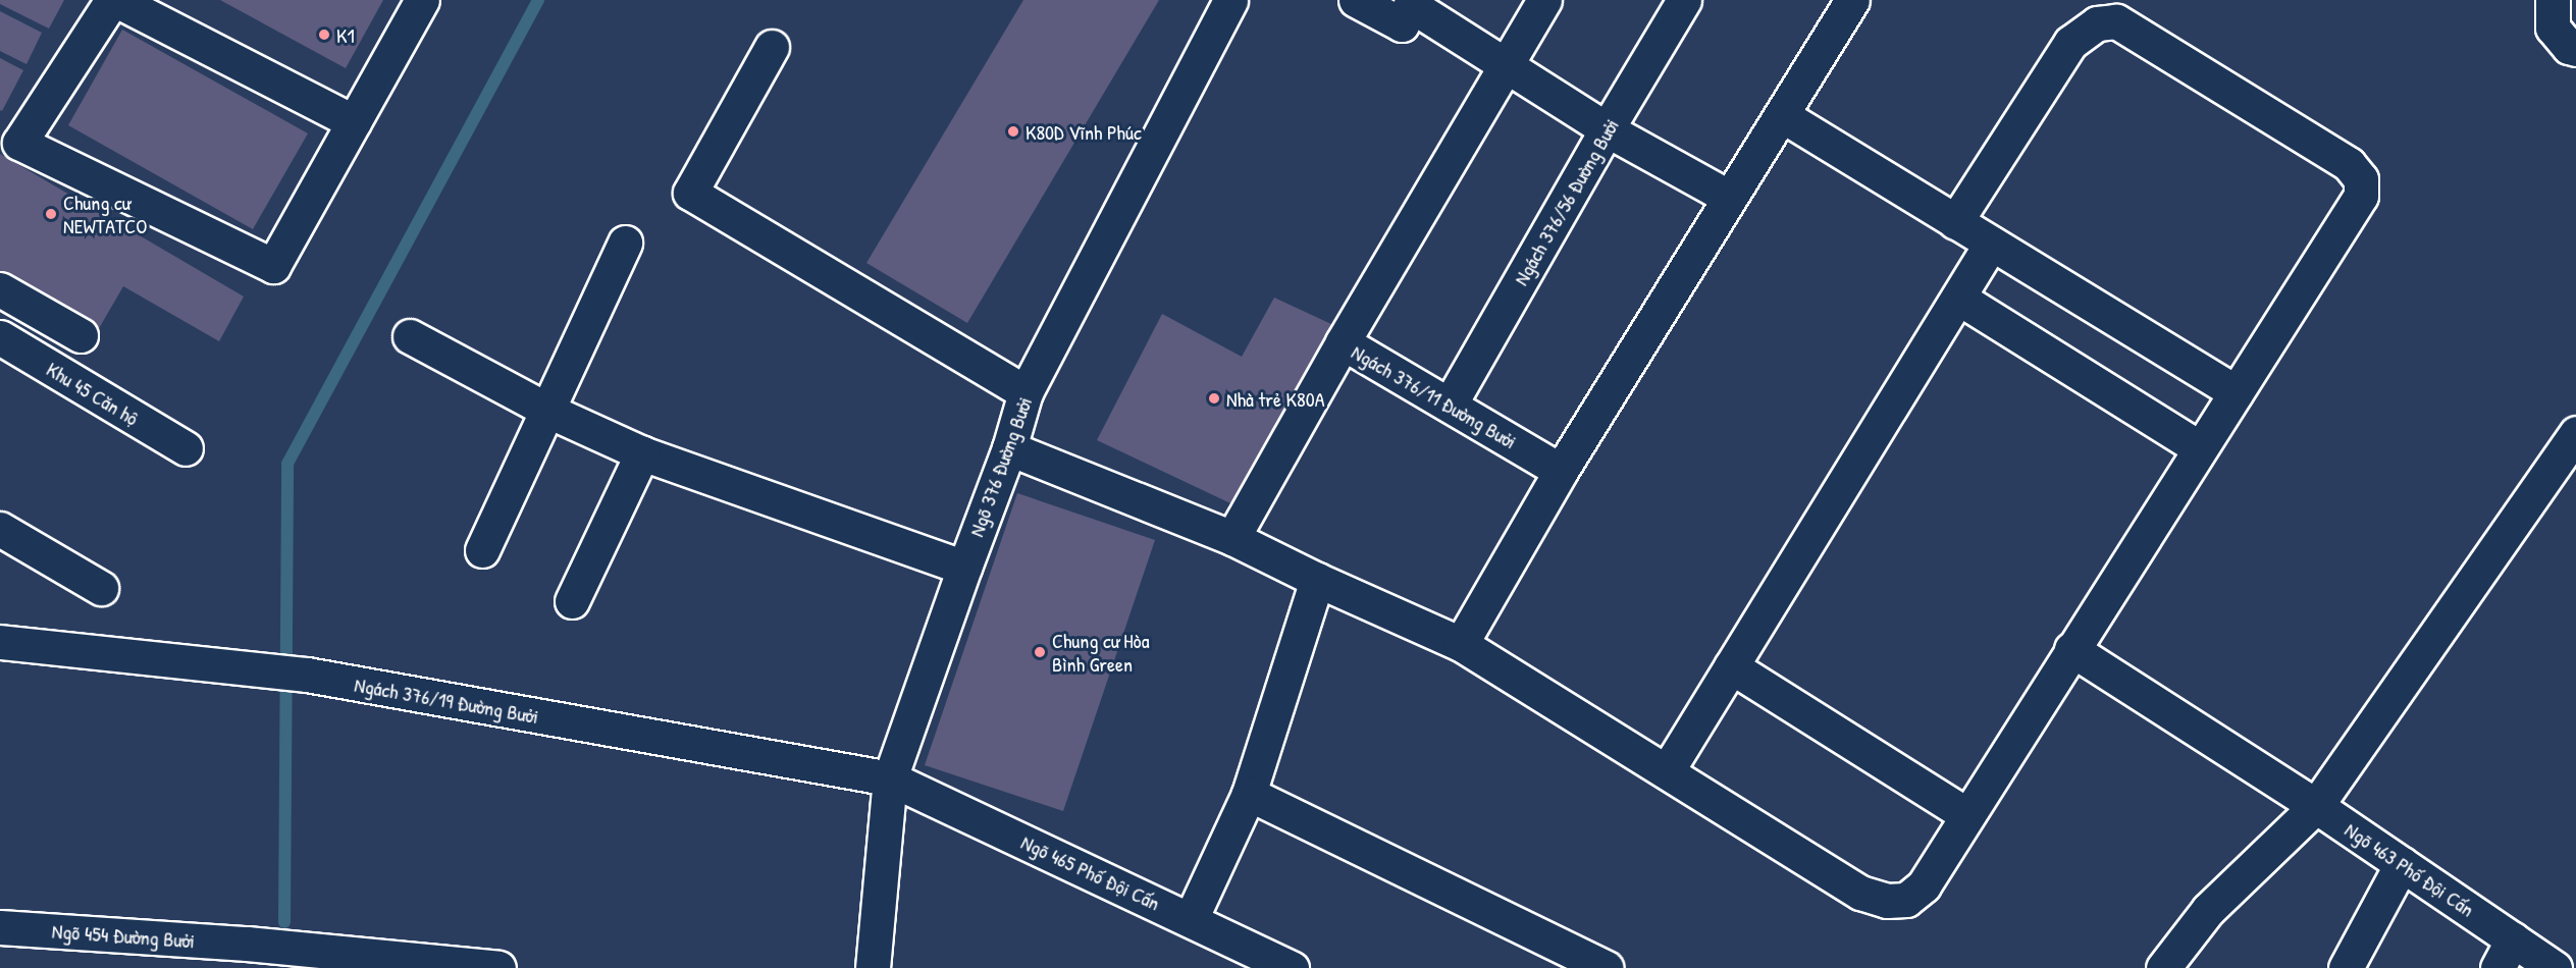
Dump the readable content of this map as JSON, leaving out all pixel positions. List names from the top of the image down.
{
  "streets": {
    "street": [
      "Ngách 376/56 Đường Bưởi",
      "Khu 45 Căn hộ",
      "Ngách 376/11 Đường Bưởi",
      "Ngõ 376 Đường Bưởi",
      "Ngách 376/19 Đường Bưởi",
      "Ngõ 463 Phố Đội Cấn",
      "Ngõ 465 Phố Đội Cấn",
      "Ngõ 454 Đường Bưởi"
    ]
  },
  "crossings": [
    ["Ngách 376/56 Đường Bưởi", "Ngách 376/11 Đường Bưởi"],
    ["Ngõ 376 Đường Bưởi", "Ngách 376/19 Đường Bưởi"],
    ["Ngõ 376 Đường Bưởi", "Ngõ 465 Phố Đội Cấn"],
    ["Ngách 376/19 Đường Bưởi", "Ngõ 465 Phố Đội Cấn"]
  ],
  "places": [
    "K1",
    "K80D Vĩnh Phúc",
    "Chung cư NEWTATCO",
    "Nhà trẻ K80A",
    "Chung cư Hòa Bình Green"
  ]
}
